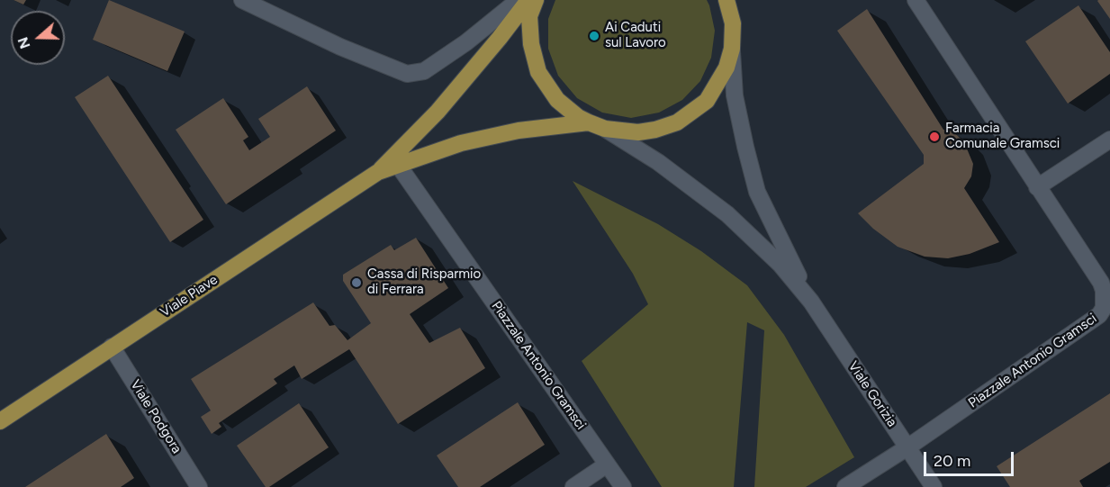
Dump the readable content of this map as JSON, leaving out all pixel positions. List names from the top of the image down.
{
  "streets": {
    "main road": ["Viale Piave"],
    "street": ["Piazzale Antonio Gramsci", "Viale Gorizia", "Viale Podgora"]
  },
  "crossings": [
    ["Viale Piave", "Viale Podgora"],
    ["Piazzale Antonio Gramsci", "Viale Gorizia"]
  ],
  "places": ["Ai Caduti sul Lavoro", "Farmacia Comunale Gramsci", "Cassa di Risparmio di Ferrara"],
  "scale_bar": "20 m",
  "north": "left"
}
